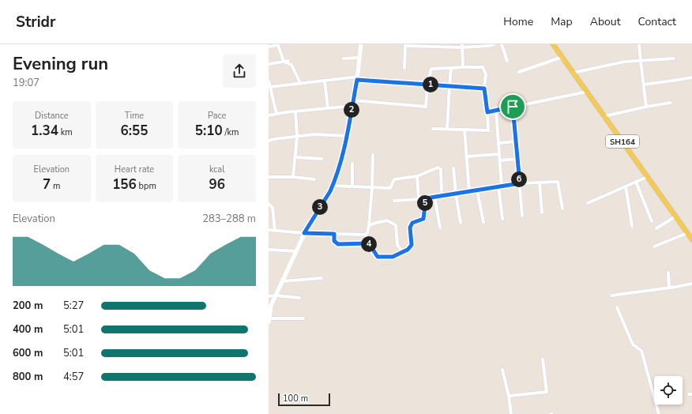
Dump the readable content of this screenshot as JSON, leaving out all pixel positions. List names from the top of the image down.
{
  "streets": {
    "main road": ["SH164"]
  },
  "scale_bar": "100 m",
  "page": {
    "header": "Stridr",
    "nav": [
      "Home",
      "Map",
      "About",
      "Contact"
    ],
    "heading": ["Evening run", "19:07"],
    "pins": [
      "1",
      "2",
      "6",
      "5",
      "3",
      "4"
    ],
    "stats": [
      ["Distance", "1.34 km"],
      ["Time", "6:55"],
      ["Pace", "5:10 /km"],
      ["Elevation", "7 m"],
      ["Heart rate", "156 bpm"],
      ["kcal", "96"]
    ],
    "chart": ["Elevation", "283–288 m"],
    "list": [
      {
        "name": "200 m",
        "note": "5:27"
      },
      {
        "name": "400 m",
        "note": "5:01"
      },
      {
        "name": "600 m",
        "note": "5:01"
      },
      {
        "name": "800 m",
        "note": "4:57"
      }
    ],
    "scale": "100 m"
  }
}
